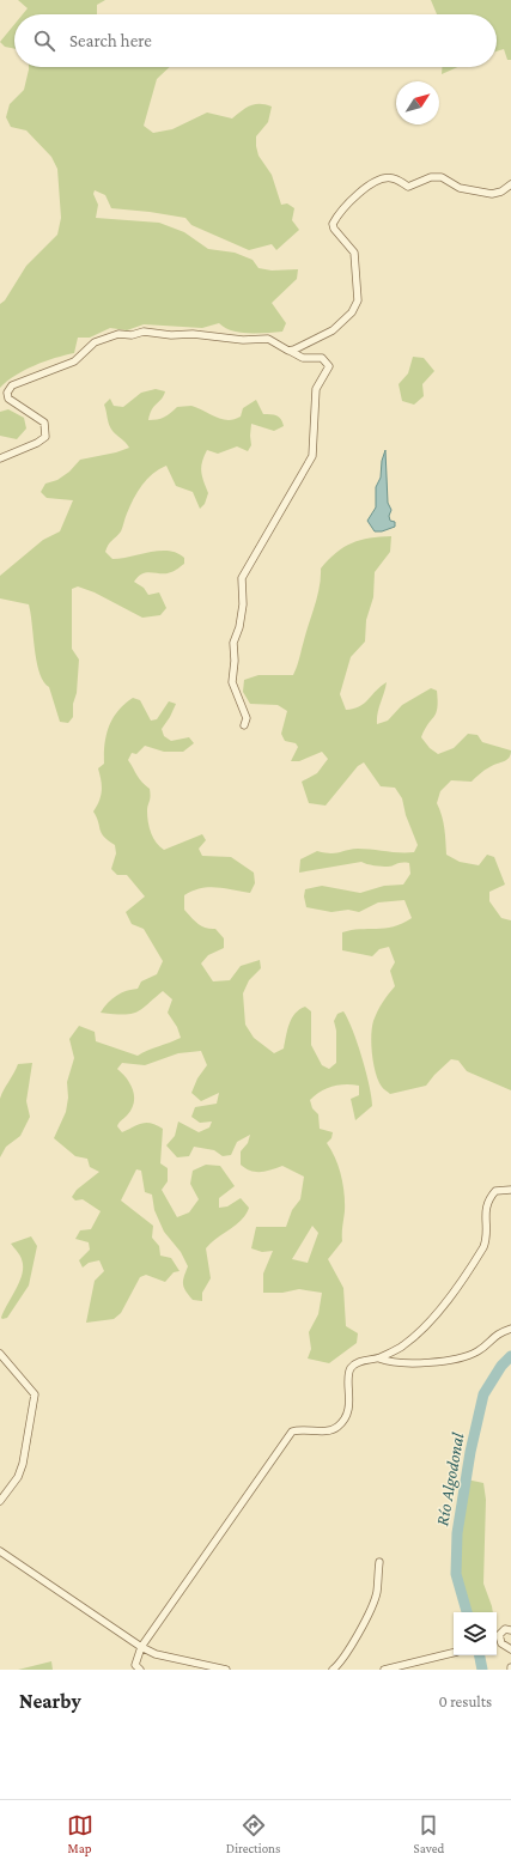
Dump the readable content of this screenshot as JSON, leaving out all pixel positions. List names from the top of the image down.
{
  "water": ["Río Algodonal"],
  "north": "top right",
  "page": {
    "search": "Search here",
    "heading": ["Nearby", "0 results"],
    "nav": ["Map", "Directions", "Saved"]
  }
}
